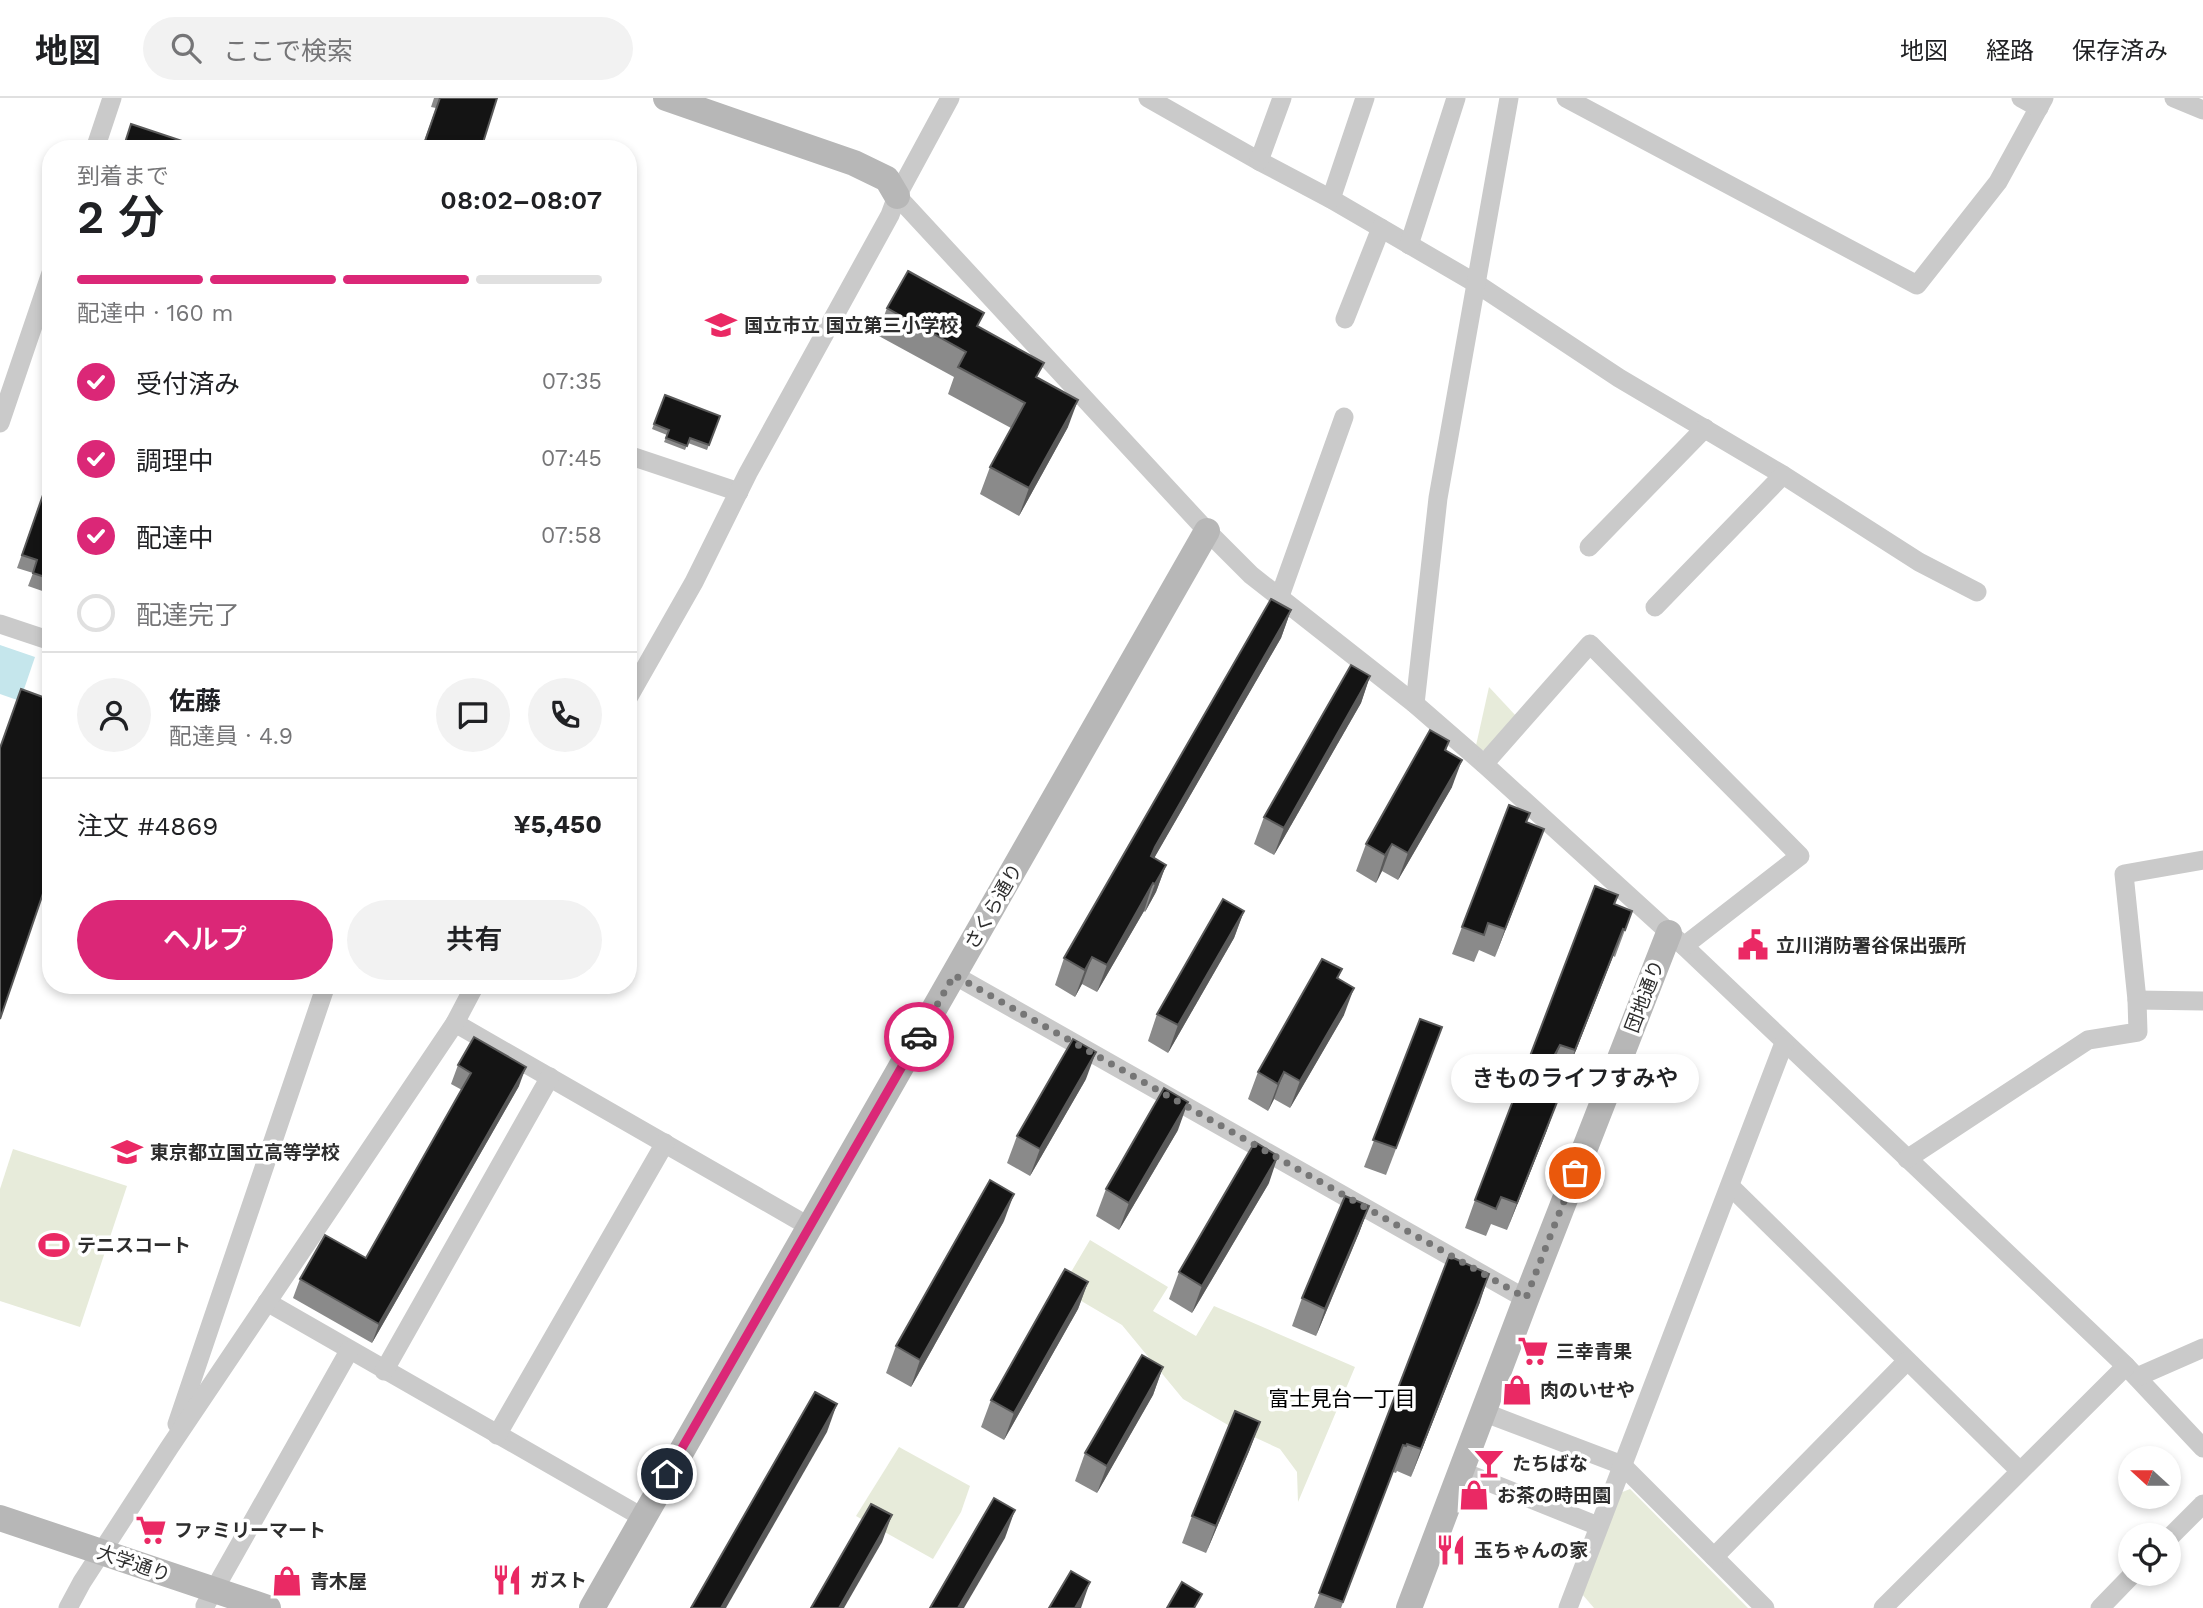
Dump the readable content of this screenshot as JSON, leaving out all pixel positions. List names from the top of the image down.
{
  "streets": {
    "street": ["さくら通り", "団地通り", "大学通り"]
  },
  "districts": ["富士見台一丁目"],
  "places": {
    "school or university": ["国立市立 国立第三小学校", "東京都立国立高等学校"],
    "public building": ["立川消防署谷保出張所"],
    "other": ["きものライフすみや"],
    "sports": ["テニスコート"],
    "supermarket": ["三幸青果", "ファミリーマート"],
    "shop": ["肉のいせや", "お茶の時田園", "青木屋"],
    "bar": ["たちばな"],
    "restaurant": ["玉ちゃんの家", "ガスト"]
  },
  "north": "left",
  "page": {
    "header": "地図",
    "search": "ここで検索",
    "nav": ["地図", "経路", "保存済み"],
    "heading": ["2 分", "到着まで", "08:02–08:07"],
    "panel": [
      "佐藤",
      "配達員 · 4.9",
      "注文 #4869",
      "¥5,450"
    ],
    "bar": "配達中 · 160 m",
    "list": [
      ["受付済み", "07:35"],
      ["調理中", "07:45"],
      ["配達中", "07:58"],
      "配達完了"
    ],
    "buttons": ["ヘルプ", "共有"],
    "bubble": "きものライフすみや"
  }
}
